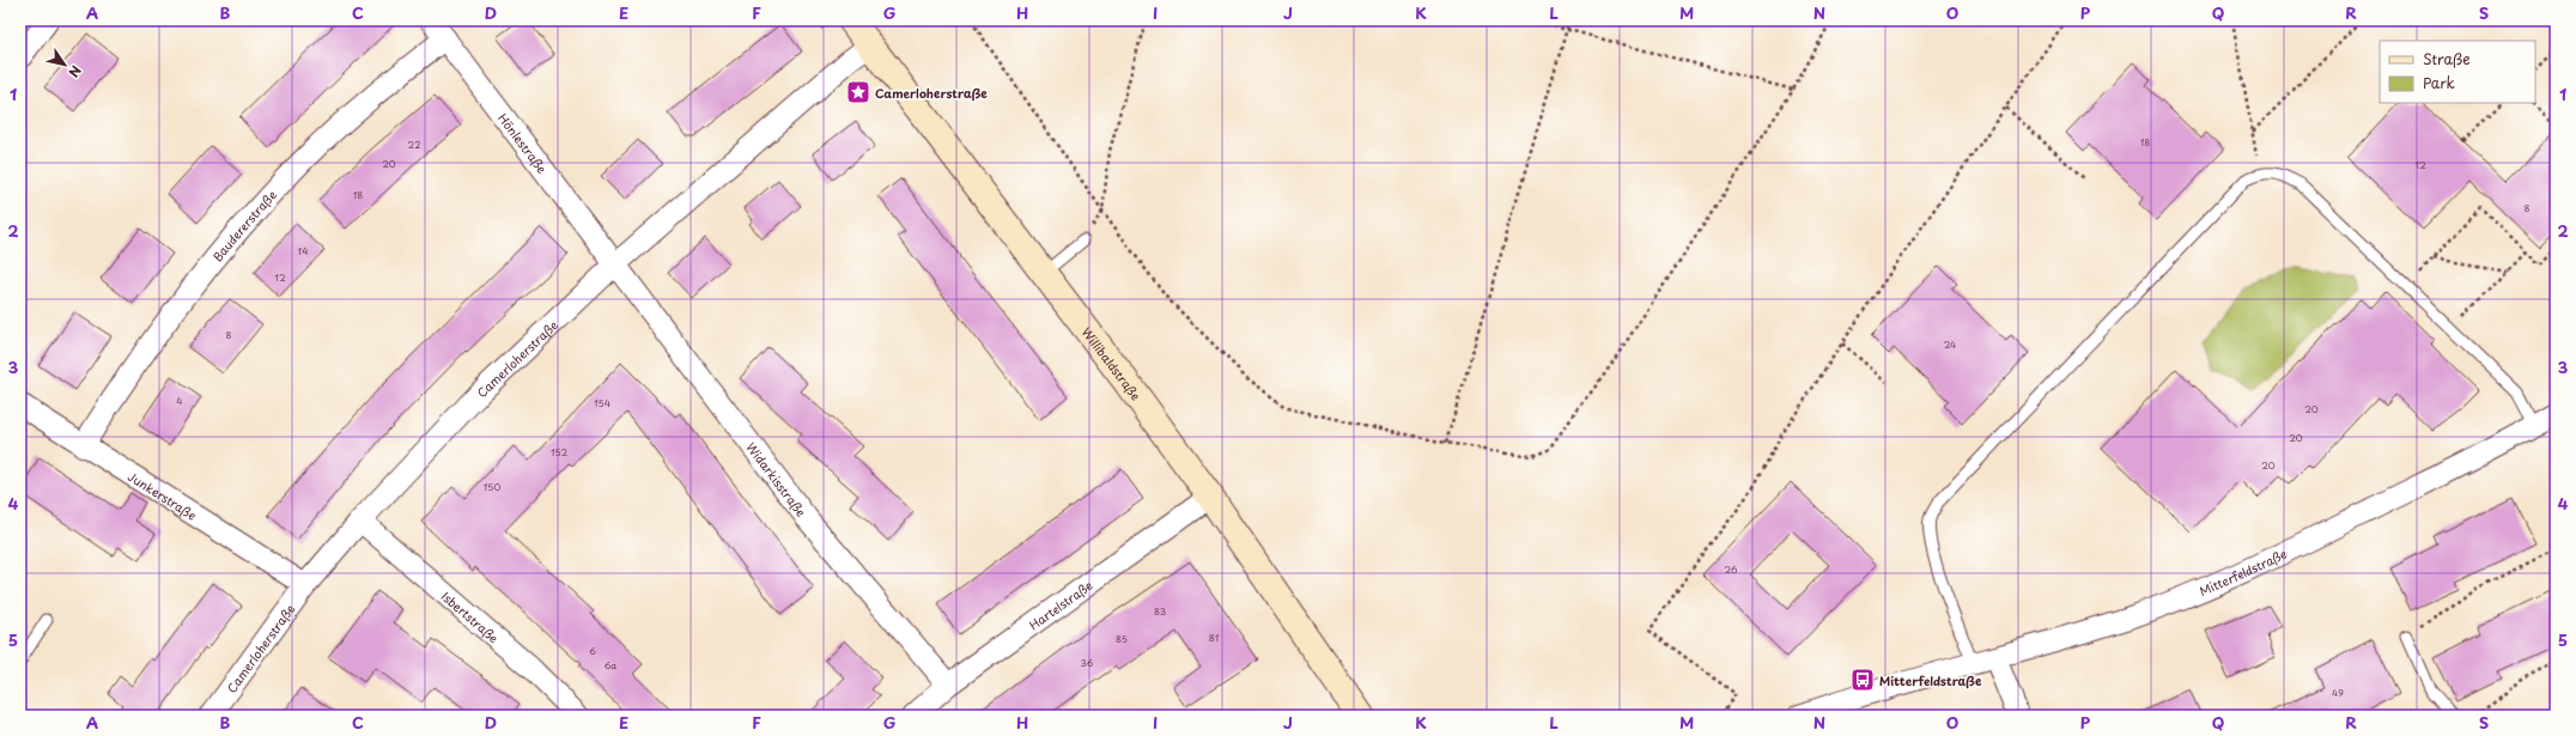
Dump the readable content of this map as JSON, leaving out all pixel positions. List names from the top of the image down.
{
  "streets": {
    "street": [
      "Hönlestraße",
      "Baudererstraße",
      "Camerloherstraße",
      "Willibaldstraße",
      "Widarkisstraße",
      "Junkerstraße",
      "Mitterfeldstraße",
      "Hartelstraße",
      "Isbertstraße"
    ]
  },
  "crossings": [
    ["Hönlestraße", "Baudererstraße"],
    ["Hönlestraße", "Camerloherstraße"],
    ["Hönlestraße", "Widarkisstraße"],
    ["Baudererstraße", "Junkerstraße"],
    ["Camerloherstraße", "Willibaldstraße"],
    ["Camerloherstraße", "Widarkisstraße"],
    ["Camerloherstraße", "Junkerstraße"],
    ["Camerloherstraße", "Isbertstraße"],
    ["Willibaldstraße", "Hartelstraße"],
    ["Widarkisstraße", "Hartelstraße"]
  ],
  "places": {
    "place": ["Camerloherstraße"],
    "bus stop": ["Mitterfeldstraße"]
  },
  "house_numbers": [
    "18",
    "22",
    "20",
    "12",
    "18",
    "8",
    "14",
    "12",
    "8",
    "24",
    "4",
    "154",
    "20",
    "20",
    "152",
    "20",
    "150",
    "26",
    "83",
    "81",
    "85",
    "6",
    "36",
    "6a",
    "49"
  ],
  "legend": ["Straße", "Park"],
  "north": "bottom right",
  "grid": {
    "columns": [
      "A",
      "B",
      "C",
      "D",
      "E",
      "F",
      "G",
      "H",
      "I",
      "J",
      "K",
      "L",
      "M",
      "N",
      "O",
      "P",
      "Q",
      "R",
      "S"
    ],
    "rows": [
      "1",
      "2",
      "3",
      "4",
      "5"
    ]
  }
}
